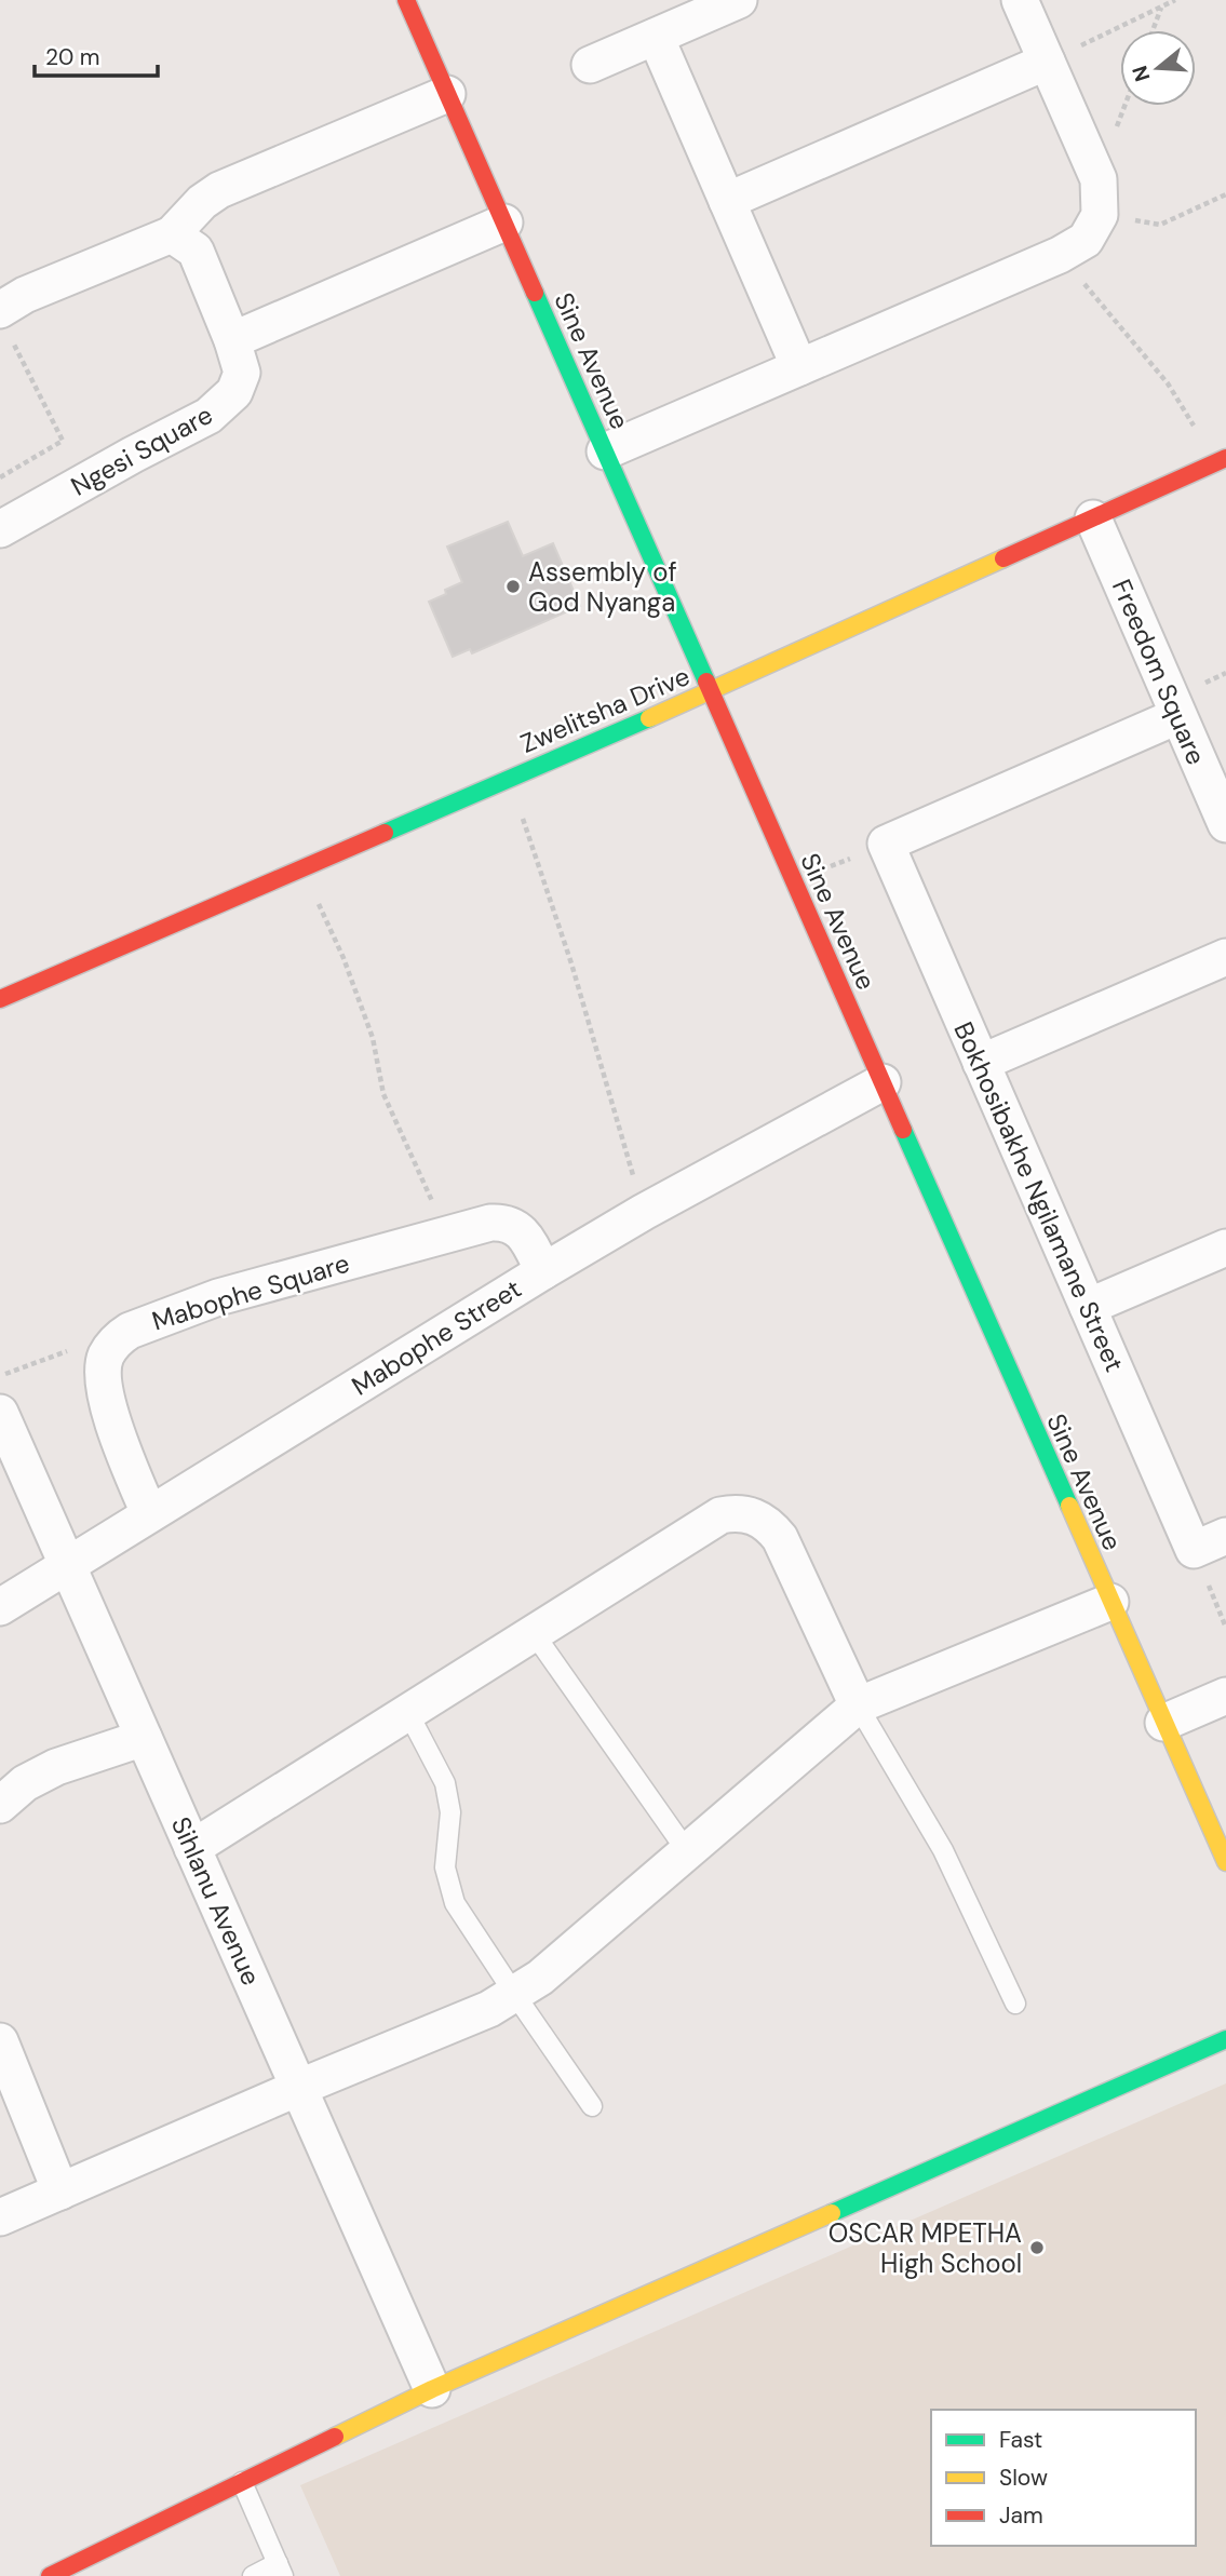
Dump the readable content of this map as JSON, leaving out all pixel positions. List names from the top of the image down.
{
  "streets": {
    "street": [
      "Sine Avenue",
      "Ngesi Square",
      "Freedom Square",
      "Zwelitsha Drive",
      "Bokhosibakhe Ngilamane Street",
      "Mabophe Square",
      "Mabophe Street",
      "Sihlanu Avenue"
    ]
  },
  "crossings": [
    ["Sine Avenue", "Zwelitsha Drive"],
    ["Sine Avenue", "Mabophe Street"],
    ["Freedom Square", "Zwelitsha Drive"],
    ["Mabophe Square", "Mabophe Street"],
    ["Mabophe Street", "Sihlanu Avenue"]
  ],
  "places": ["Assembly of God Nyanga", "OSCAR MPETHA High School"],
  "legend": ["Fast", "Slow", "Jam"],
  "scale_bar": "20 m",
  "north": "left"
}
